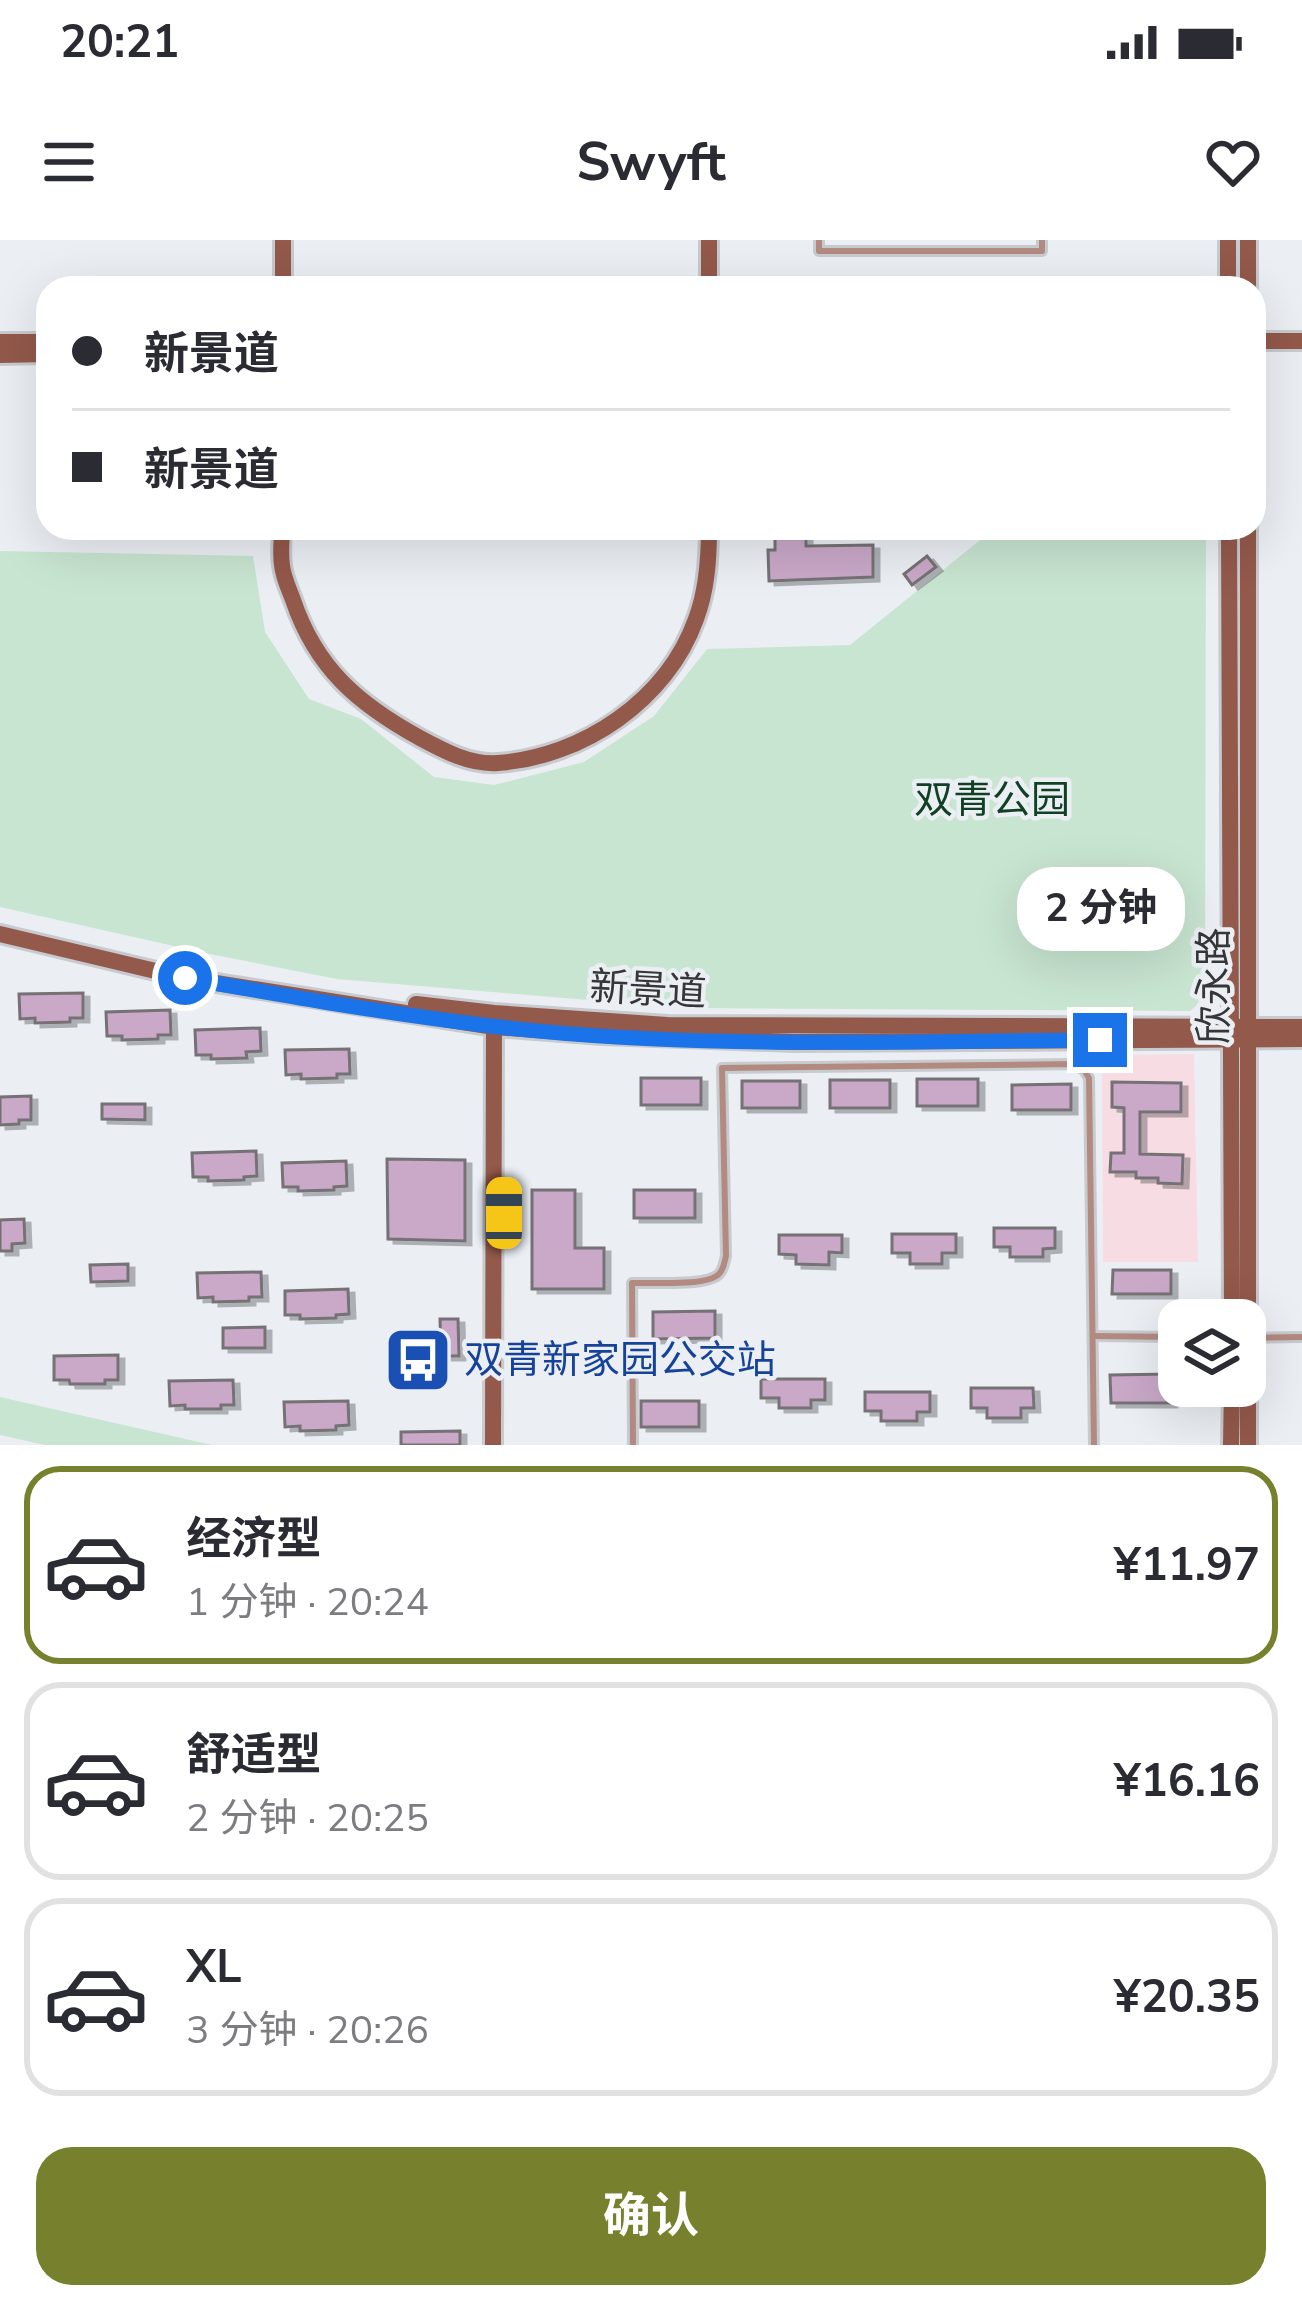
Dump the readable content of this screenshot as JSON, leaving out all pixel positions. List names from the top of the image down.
{
  "streets": {
    "street": ["欣永路", "新景道"]
  },
  "crossings": [
    ["欣永路", "新景道"]
  ],
  "parks": ["双青公园"],
  "places": {
    "bus stop": ["双青新家园公交站"]
  },
  "page": {
    "status": "20:21",
    "header": "Swyft",
    "banner": ["新景道", "新景道"],
    "bubble": "2 分钟",
    "list": [
      {
        "name": "经济型",
        "note": "1 分钟 · 20:24",
        "value": "¥11.97"
      },
      {
        "name": "舒适型",
        "note": "2 分钟 · 20:25",
        "value": "¥16.16"
      },
      {
        "name": "XL",
        "note": "3 分钟 · 20:26",
        "value": "¥20.35"
      }
    ],
    "buttons": "确认"
  }
}
